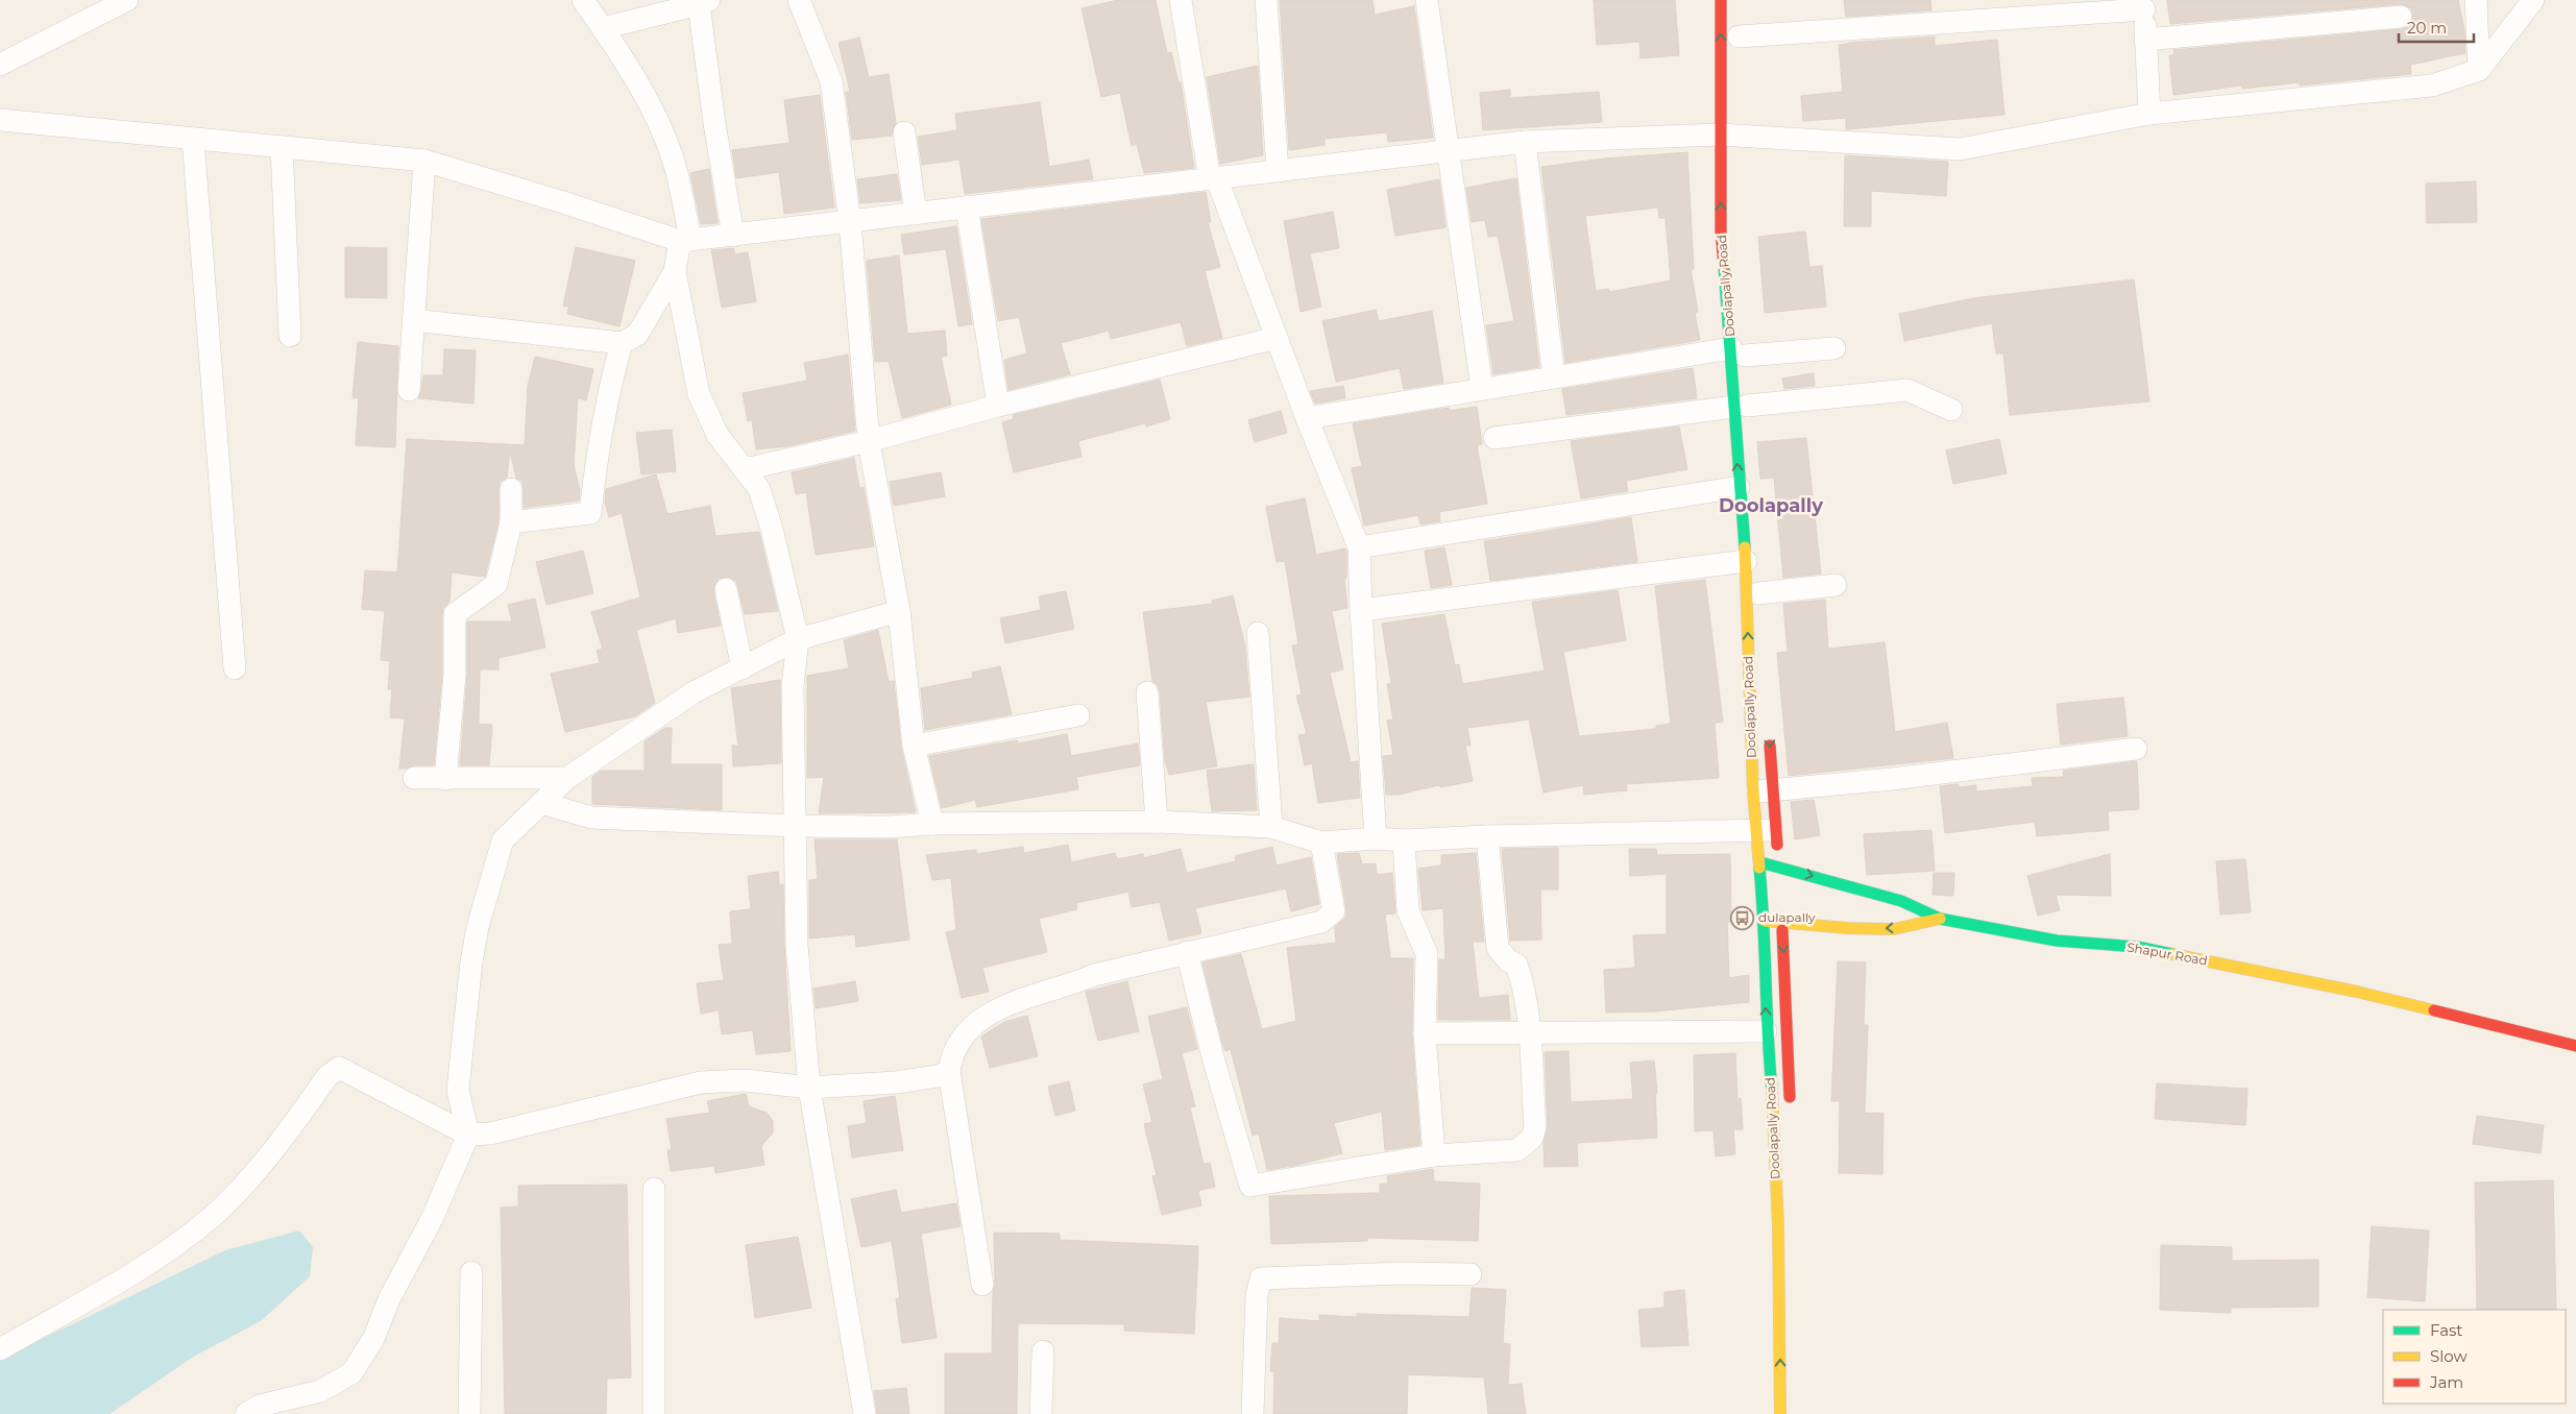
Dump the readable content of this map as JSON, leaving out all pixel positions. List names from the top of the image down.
{
  "streets": {
    "main road": ["Doolapally Road", "Shapur Road"]
  },
  "crossings": [
    ["Doolapally Road", "Shapur Road"]
  ],
  "districts": ["Doolapally"],
  "places": {
    "bus stop": ["dulapally"]
  },
  "legend": ["Fast", "Slow", "Jam"],
  "scale_bar": "20 m"
}
